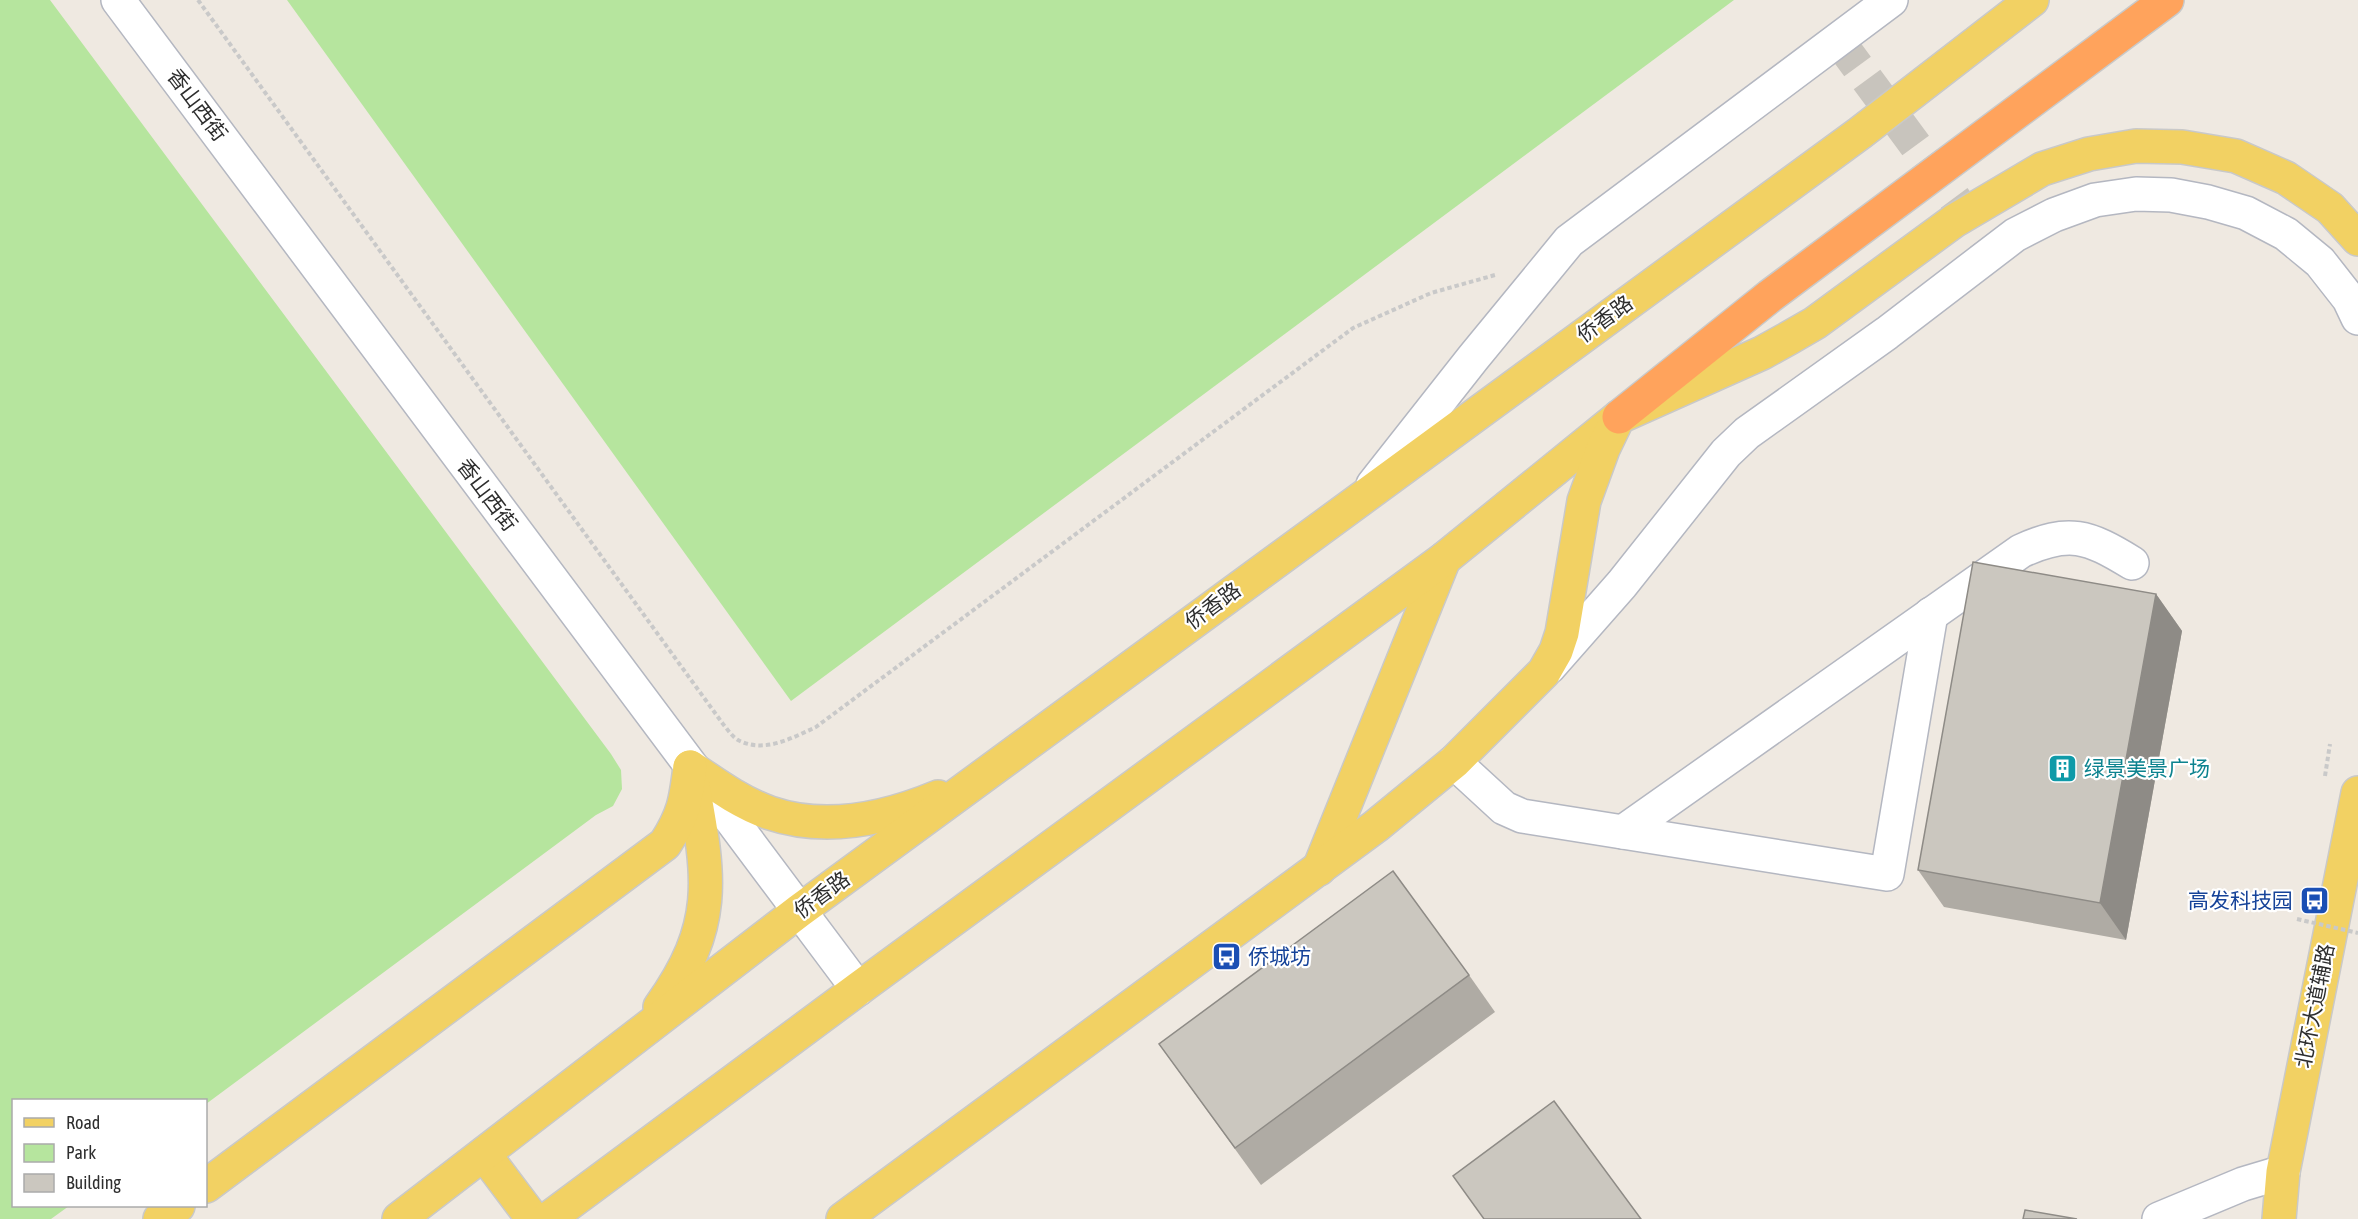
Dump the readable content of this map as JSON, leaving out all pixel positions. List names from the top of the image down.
{
  "streets": {
    "main road": ["侨香路", "北环大道辅路"],
    "street": ["香山西街"]
  },
  "crossings": [
    ["香山西街", "侨香路"]
  ],
  "places": {
    "building": ["绿景美景广场"],
    "bus stop": ["高发科技园", "侨城坊"]
  },
  "legend": ["Road", "Park", "Building"]
}
